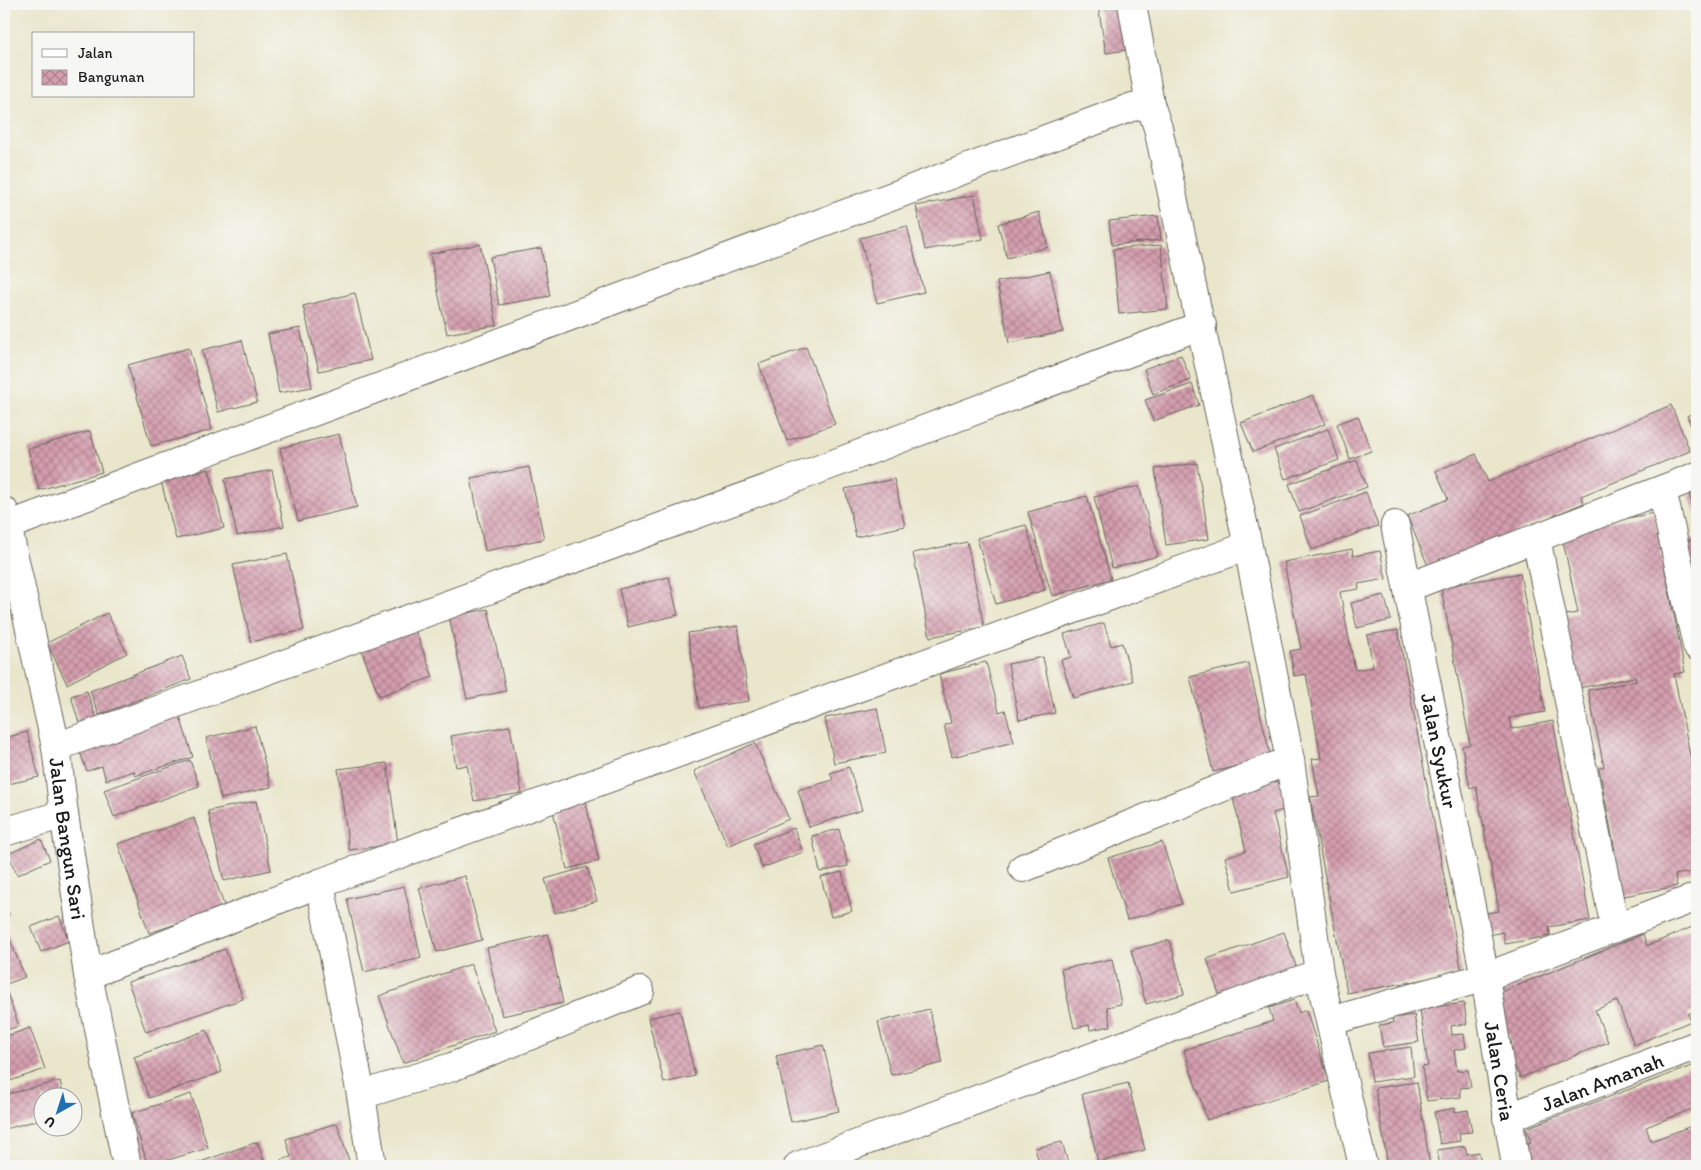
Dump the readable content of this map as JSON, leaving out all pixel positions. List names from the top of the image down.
{
  "streets": {
    "street": [
      "Jalan Syukur",
      "Jalan Bangun Sari",
      "Jalan Ceria",
      "Jalan Amanah"
    ]
  },
  "crossings": [
    ["Jalan Syukur", "Jalan Ceria"],
    ["Jalan Ceria", "Jalan Amanah"]
  ],
  "legend": ["Jalan", "Bangunan"],
  "north": "bottom left"
}
